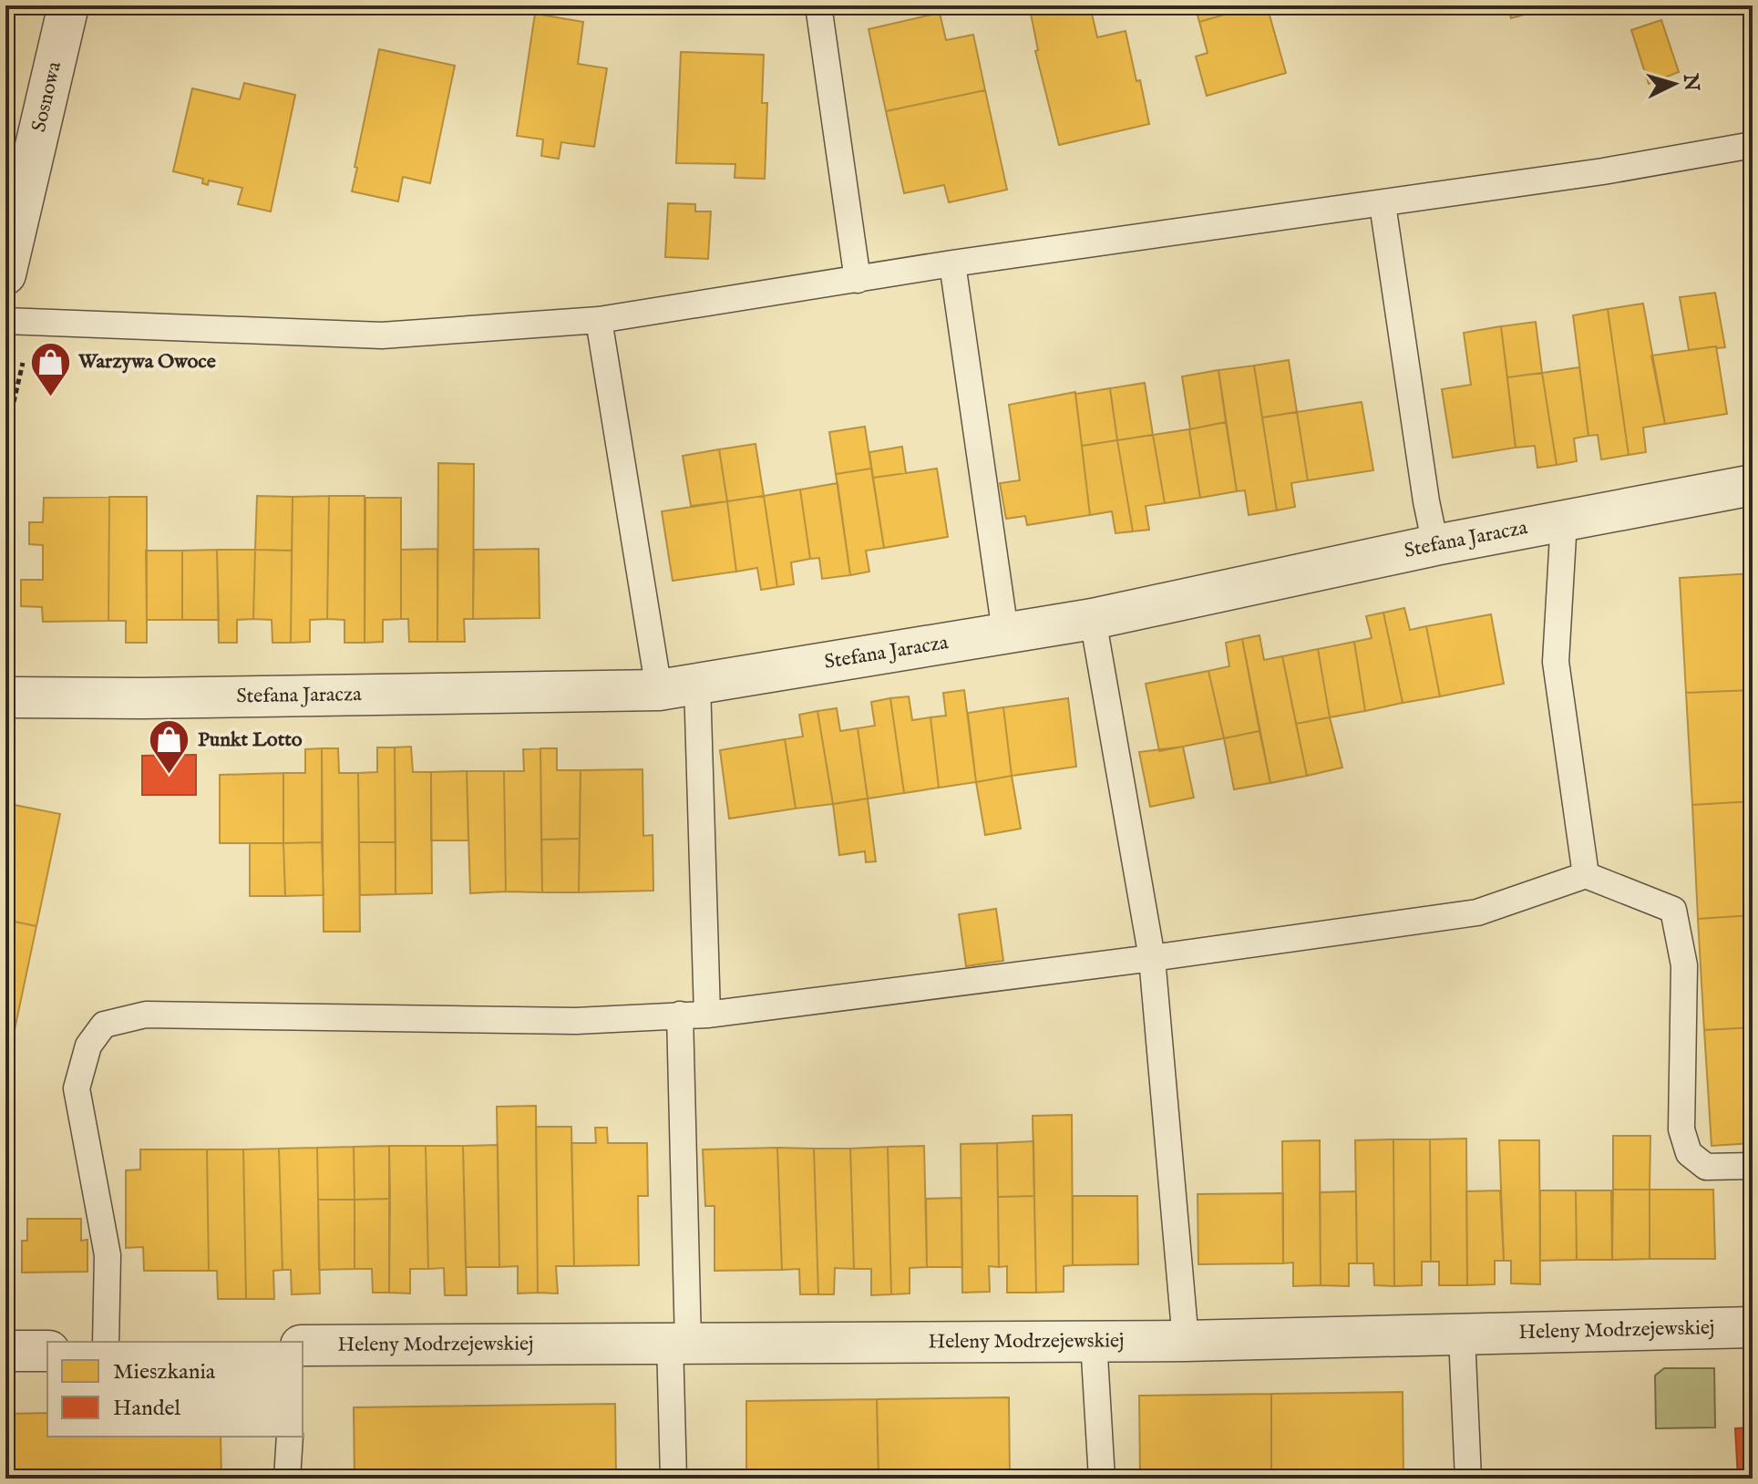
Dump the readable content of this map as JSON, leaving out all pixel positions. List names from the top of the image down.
{
  "streets": {
    "street": ["Sosnowa", "Stefana Jaracza", "Heleny Modrzejewskiej"]
  },
  "places": {
    "shop": ["Warzywa Owoce", "Punkt Lotto"]
  },
  "legend": ["Mieszkania", "Handel"],
  "north": "right"
}
